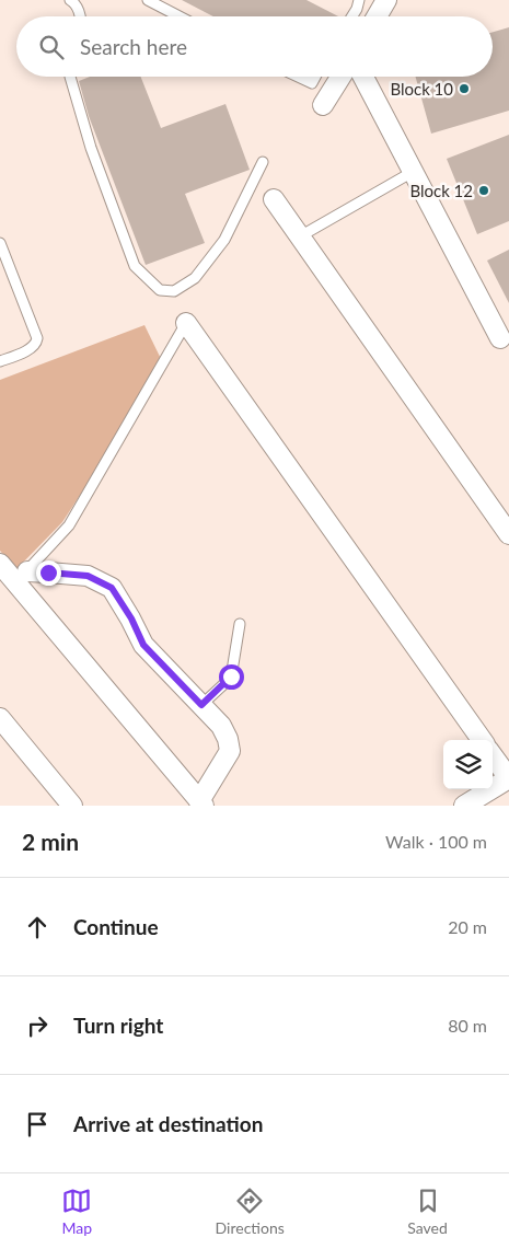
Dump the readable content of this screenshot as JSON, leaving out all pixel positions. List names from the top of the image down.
{
  "places": ["Block 10", "Block 12"],
  "page": {
    "search": "Search here",
    "heading": ["2 min", "Walk · 100 m"],
    "list": [
      ["Continue", "20 m"],
      ["Turn right", "80 m"],
      "Arrive at destination"
    ],
    "nav": ["Map", "Directions", "Saved"]
  }
}
